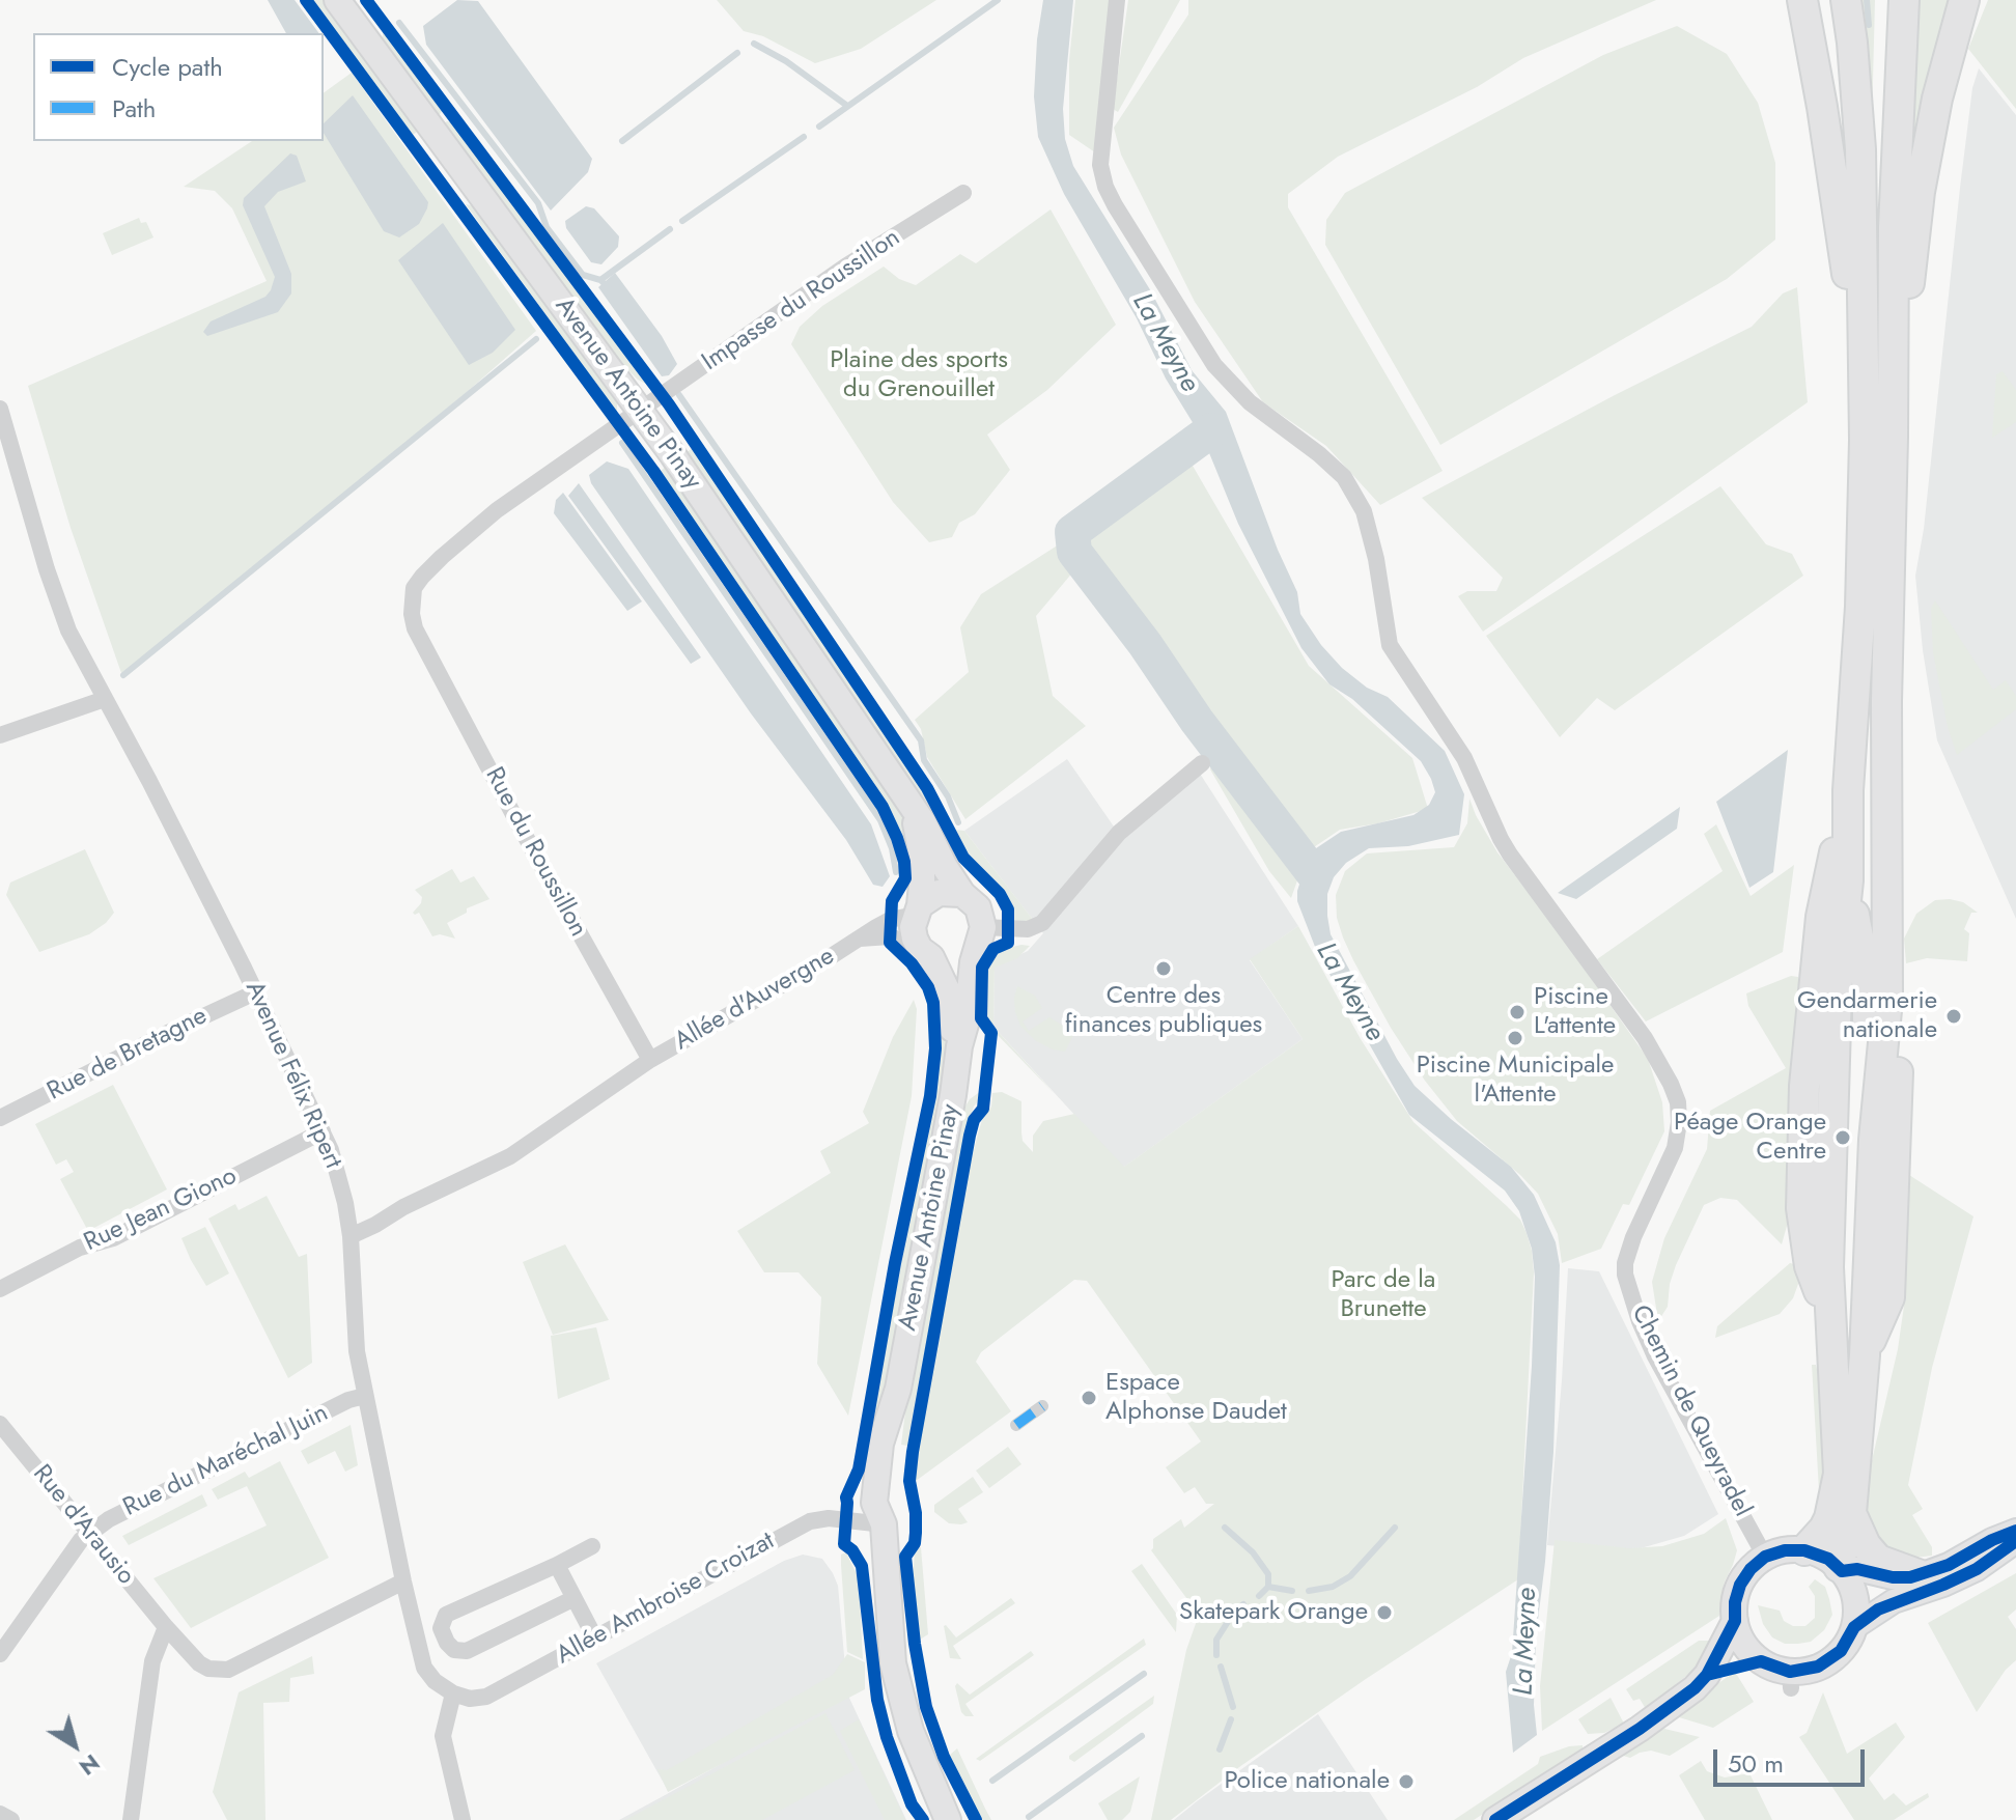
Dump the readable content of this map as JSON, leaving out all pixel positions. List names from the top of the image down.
{
  "streets": {
    "main road": ["Avenue Antoine Pinay"],
    "street": [
      "Impasse du Roussillon",
      "Rue du Roussillon",
      "Allée d'Auvergne",
      "Rue de Bretagne",
      "Avenue Félix Ripert",
      "Rue Jean Giono",
      "Chemin de Queyradel",
      "Rue du Maréchal Juin",
      "Rue d'Arausio",
      "Allée Ambroise Croizat"
    ]
  },
  "crossings": [
    ["Impasse du Roussillon", "Avenue Antoine Pinay"],
    ["Impasse du Roussillon", "Rue du Roussillon"],
    ["Avenue Antoine Pinay", "Rue du Roussillon"],
    ["Avenue Antoine Pinay", "Allée d'Auvergne"],
    ["Avenue Antoine Pinay", "Allée Ambroise Croizat"],
    ["Rue du Roussillon", "Allée d'Auvergne"],
    ["Rue de Bretagne", "Avenue Félix Ripert"],
    ["Avenue Félix Ripert", "Rue Jean Giono"],
    ["Avenue Félix Ripert", "Rue du Maréchal Juin"],
    ["Avenue Félix Ripert", "Rue d'Arausio"],
    ["Avenue Félix Ripert", "Allée Ambroise Croizat"],
    ["Rue du Maréchal Juin", "Rue d'Arausio"]
  ],
  "water": ["La Meyne"],
  "parks": ["Plaine des sports du Grenouillet", "Parc de la Brunette"],
  "places": [
    "Centre des finances publiques",
    "Piscine L'attente",
    "Gendarmerie nationale",
    "Piscine Municipale l'Attente",
    "Péage Orange Centre",
    "Espace Alphonse Daudet",
    "Skatepark Orange",
    "Police nationale"
  ],
  "legend": ["Cycle path", "Path"],
  "scale_bar": "50 m",
  "north": "bottom right"
}
